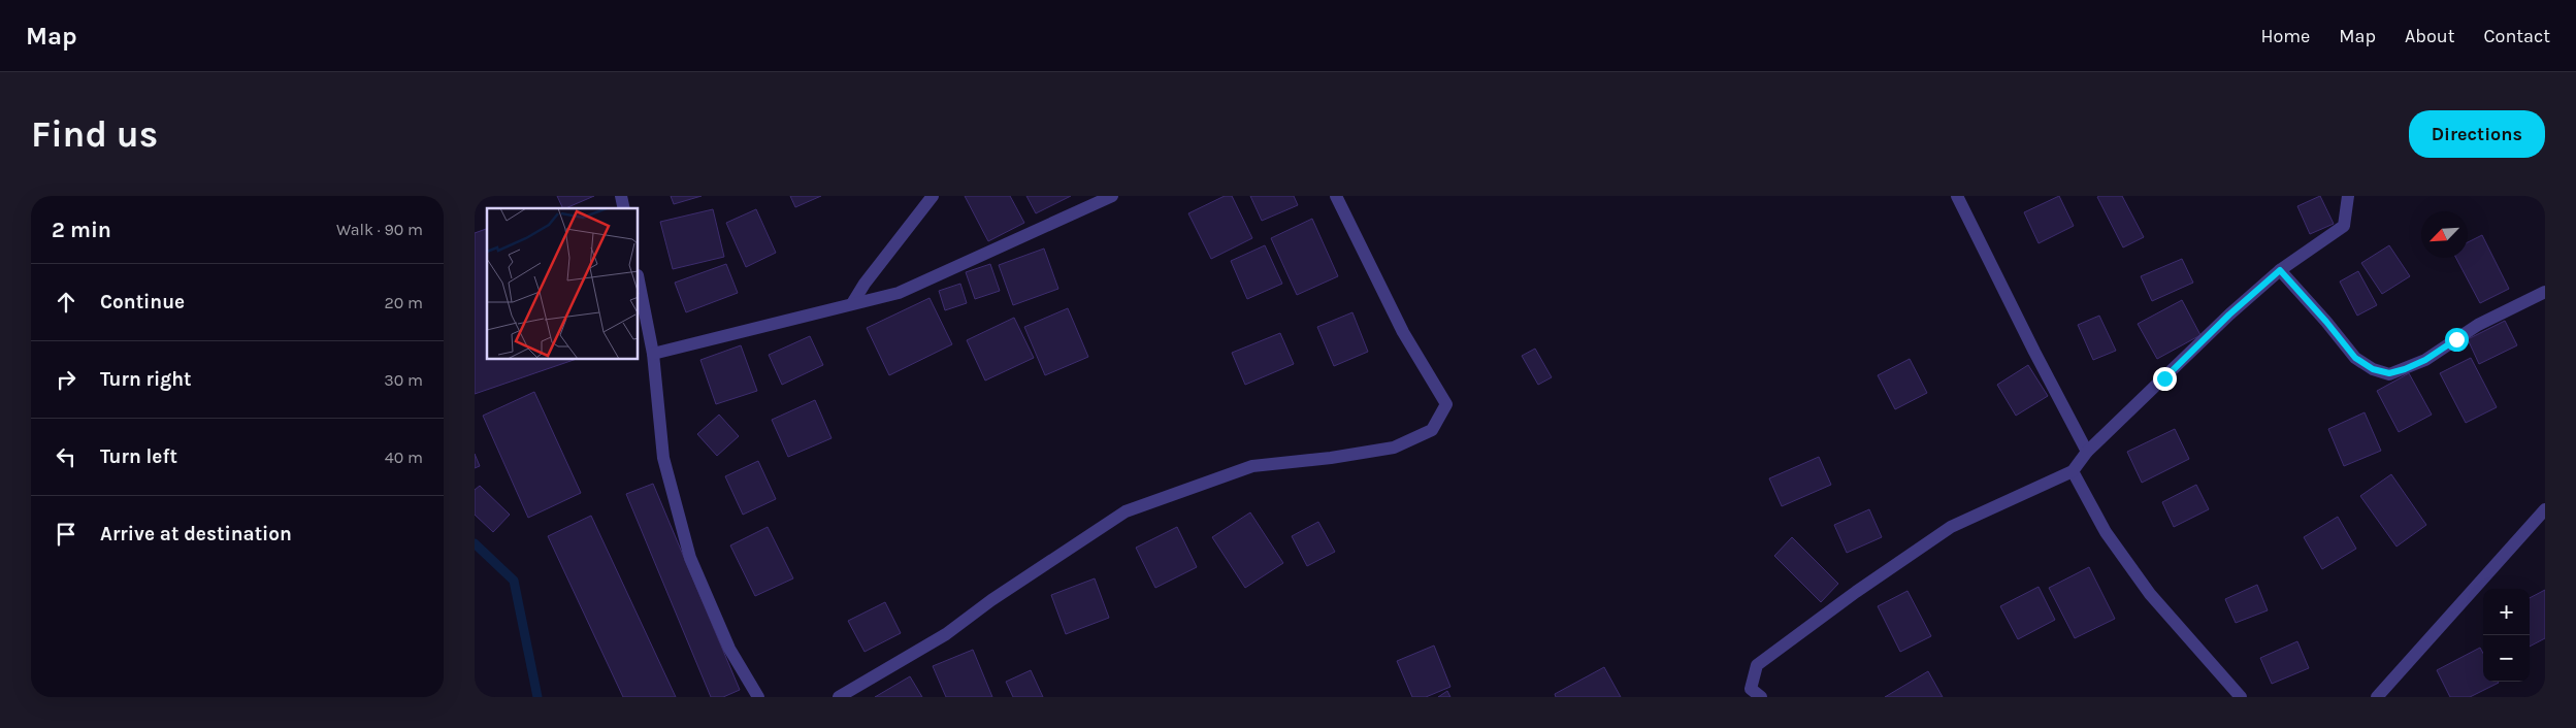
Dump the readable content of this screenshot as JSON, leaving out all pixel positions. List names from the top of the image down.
{
  "north": "bottom left",
  "page": {
    "header": "Map",
    "nav": [
      "Home",
      "Map",
      "About",
      "Contact"
    ],
    "buttons": "Directions",
    "title": "Find us",
    "heading": ["2 min", "Walk · 90 m"],
    "list": [
      ["Continue", "20 m"],
      ["Turn right", "30 m"],
      ["Turn left", "40 m"],
      "Arrive at destination"
    ],
    "map_buttons": ["+", "−"]
  }
}
